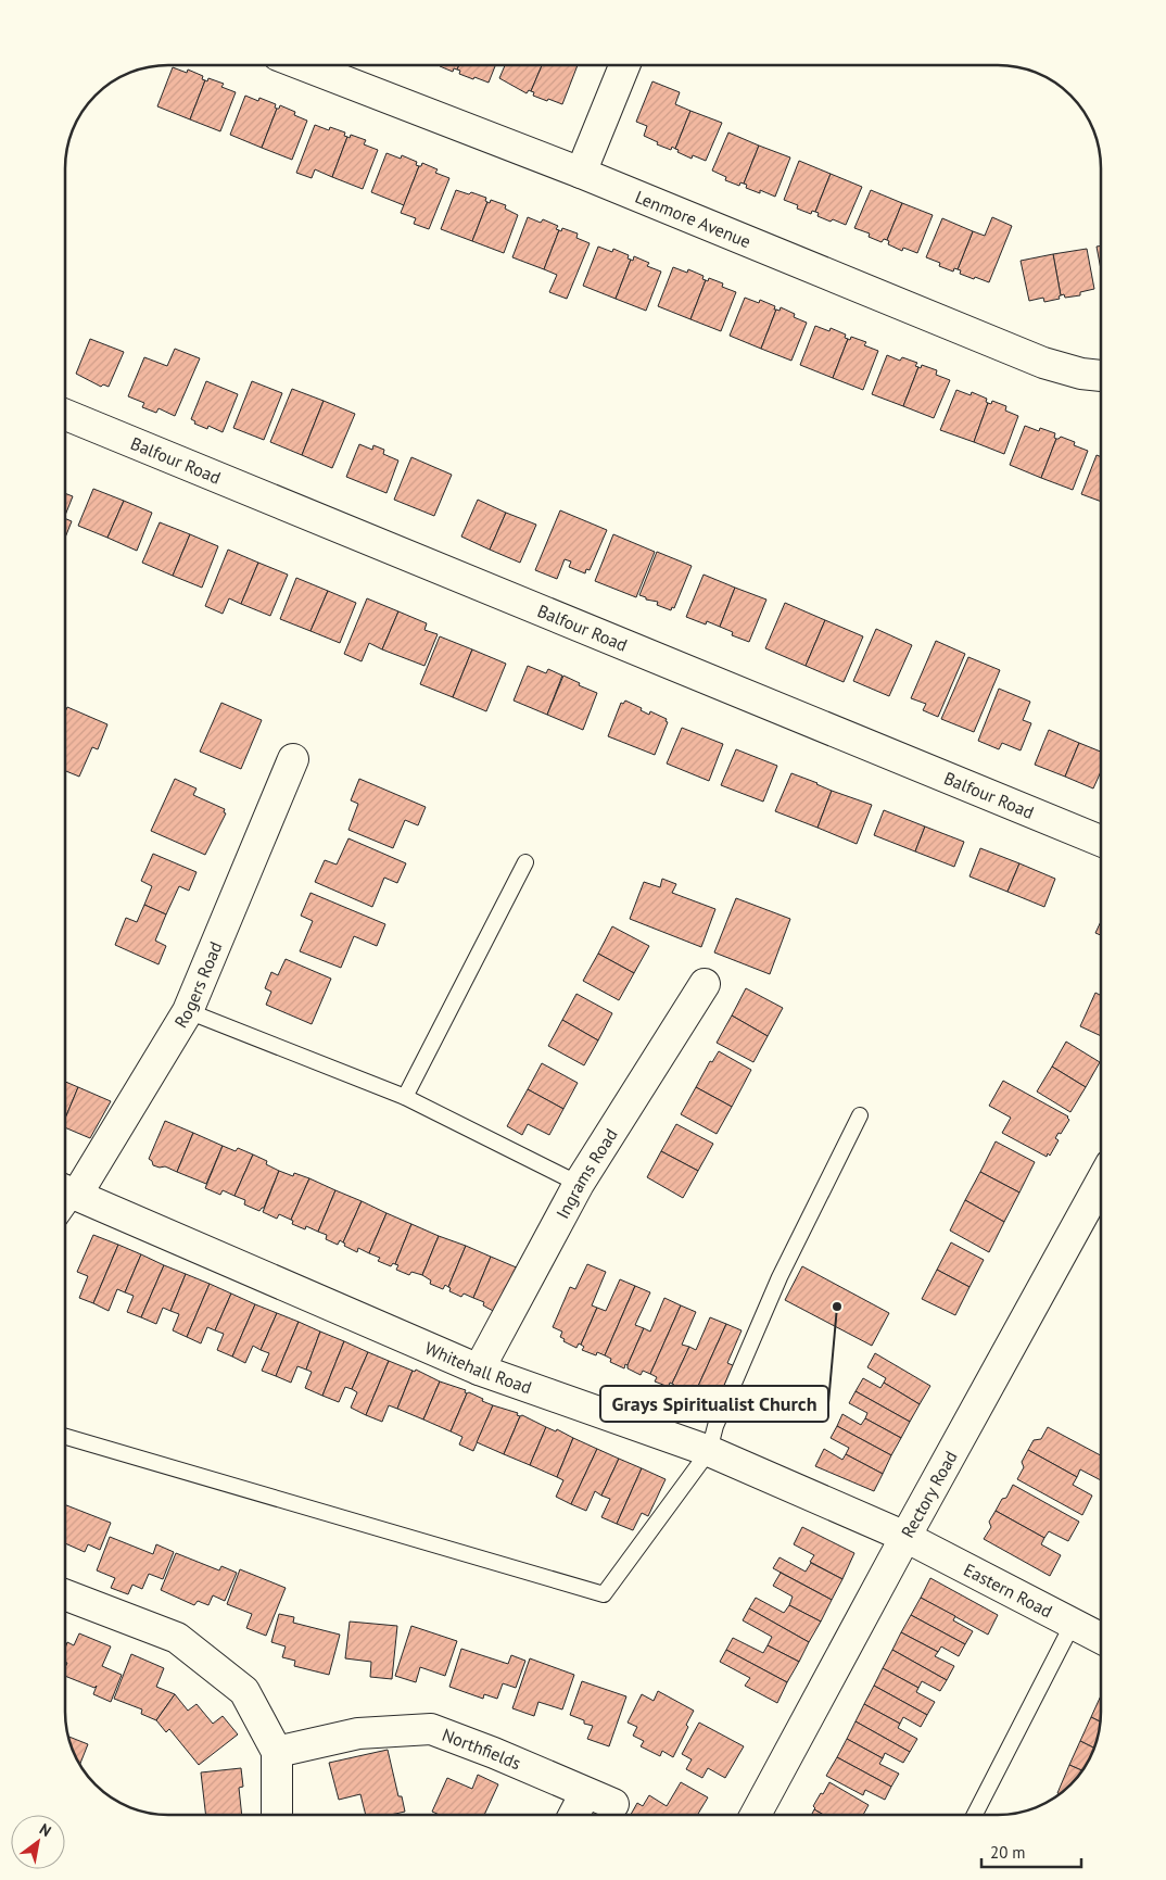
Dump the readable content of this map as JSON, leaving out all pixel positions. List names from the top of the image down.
{
  "streets": {
    "street": [
      "Lenmore Avenue",
      "Balfour Road",
      "Rogers Road",
      "Ingrams Road",
      "Whitehall Road",
      "Rectory Road",
      "Eastern Road",
      "Northfields"
    ]
  },
  "crossings": [
    ["Rogers Road", "Whitehall Road"],
    ["Ingrams Road", "Whitehall Road"],
    ["Whitehall Road", "Rectory Road"],
    ["Whitehall Road", "Eastern Road"],
    ["Rectory Road", "Eastern Road"]
  ],
  "places": ["Grays Spiritualist Church"],
  "scale_bar": "20 m",
  "north": "top right"
}
